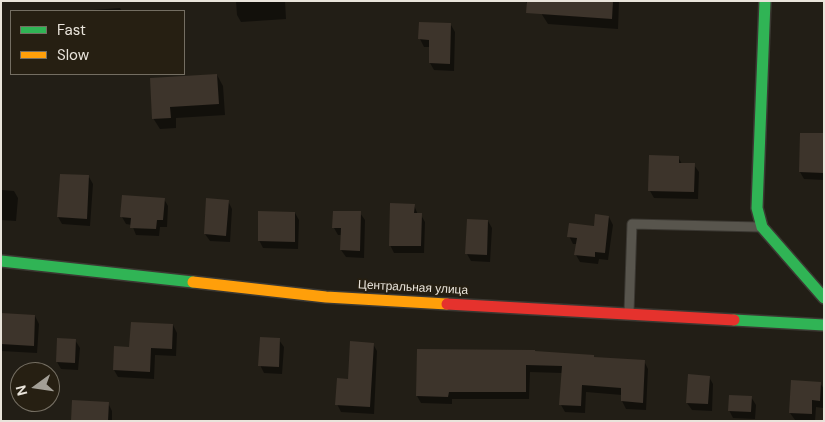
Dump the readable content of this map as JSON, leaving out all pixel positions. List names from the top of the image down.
{
  "streets": {
    "street": ["Центральная улица"]
  },
  "legend": ["Fast", "Slow"],
  "north": "left"
}
